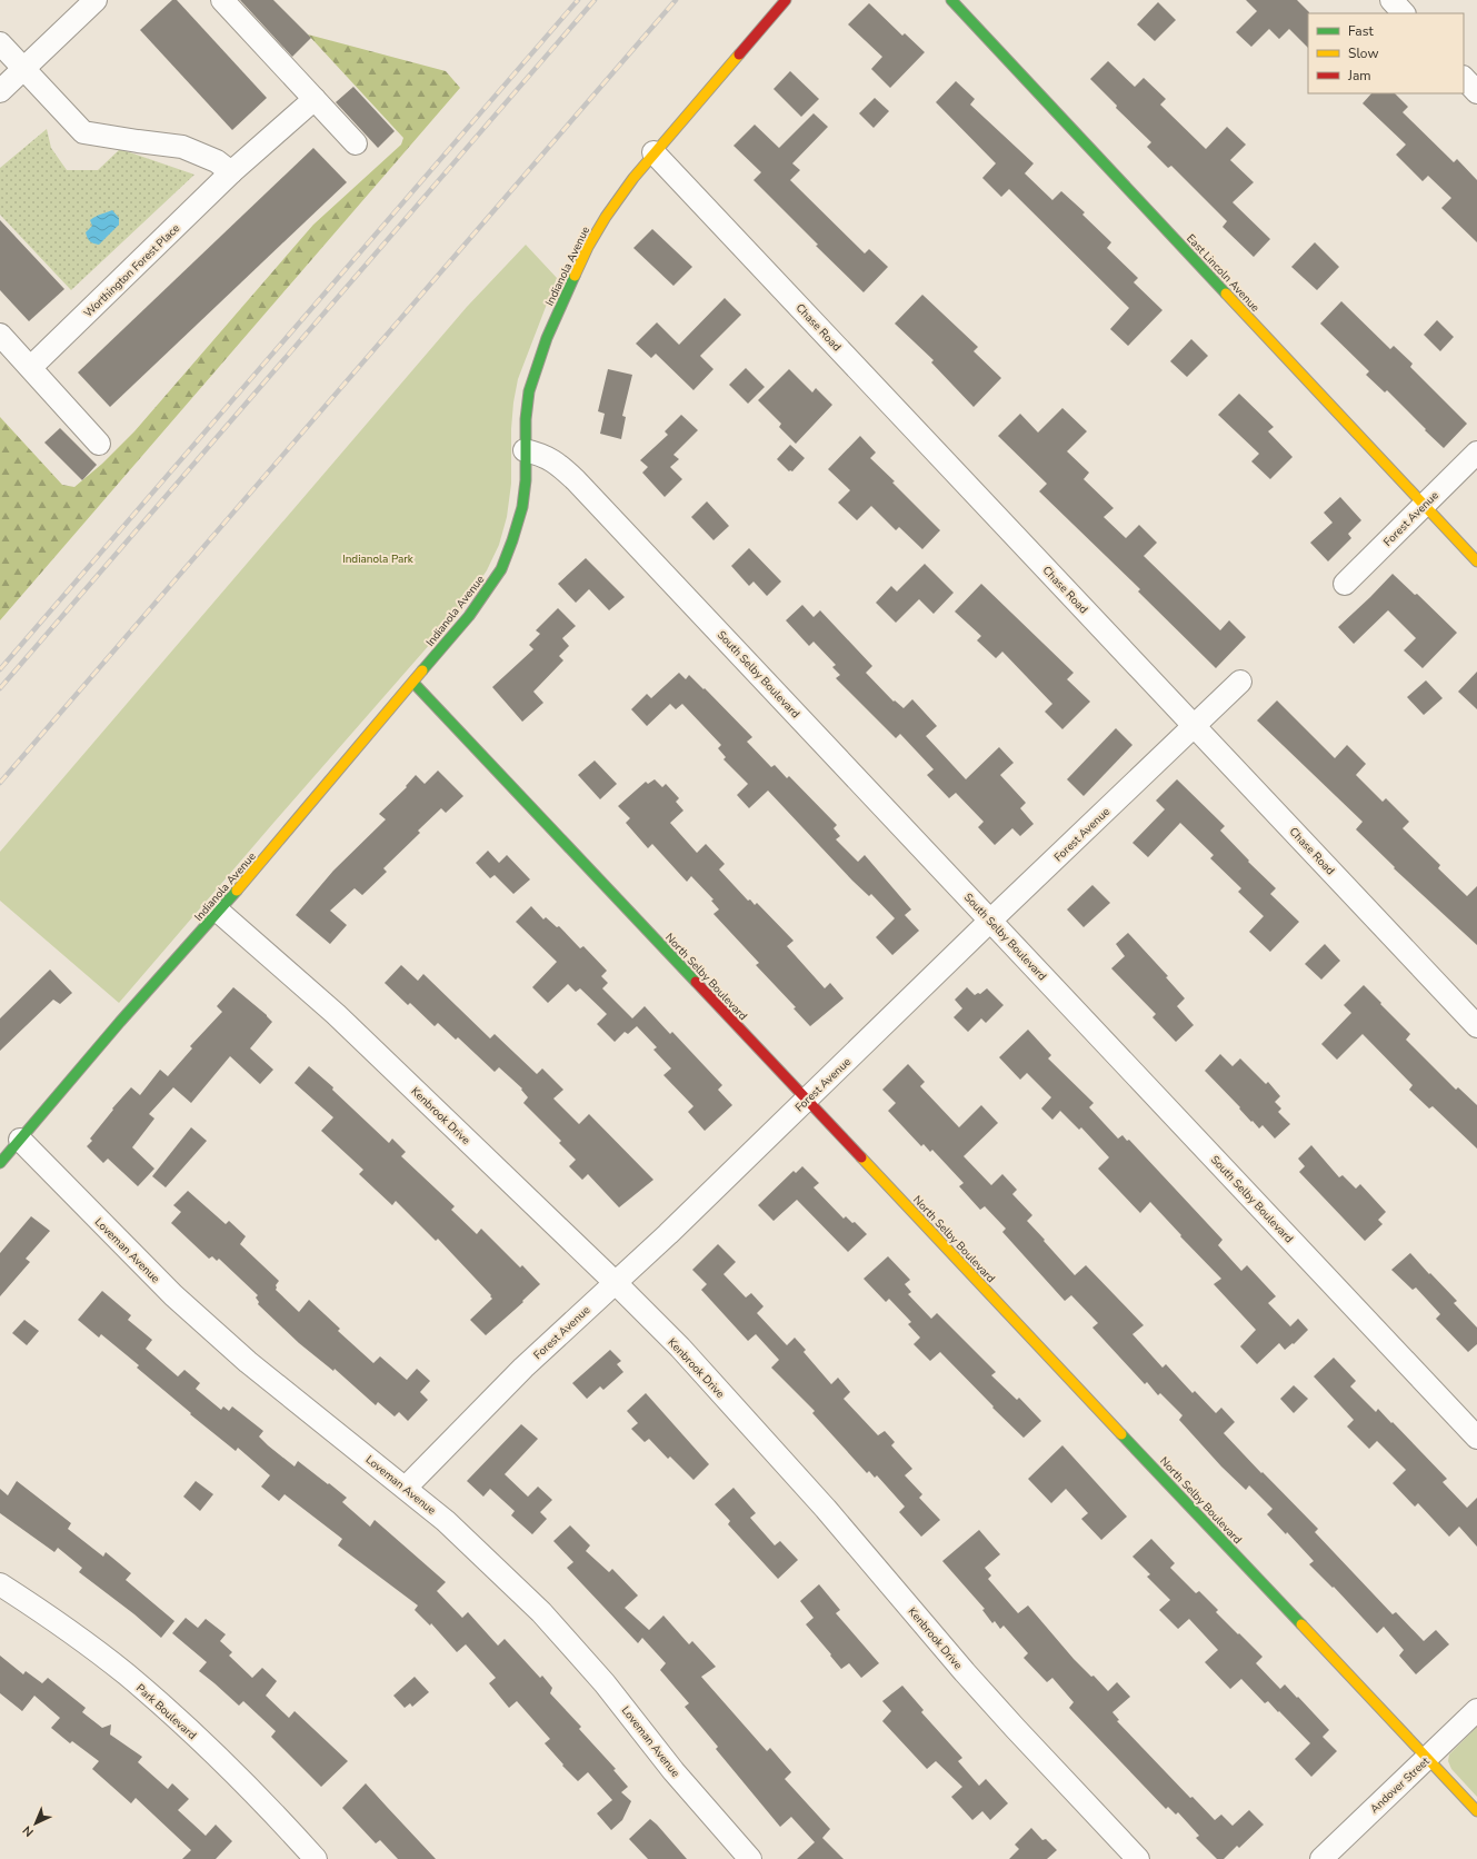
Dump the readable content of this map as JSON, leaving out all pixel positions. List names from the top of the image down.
{
  "streets": {
    "street": [
      "Indianola Avenue",
      "Worthington Forest Place",
      "East Lincoln Avenue",
      "Chase Road",
      "Forest Avenue",
      "South Selby Boulevard",
      "North Selby Boulevard",
      "Kenbrook Drive",
      "Loveman Avenue",
      "Park Boulevard",
      "Andover Street"
    ]
  },
  "crossings": [
    ["Indianola Avenue", "Chase Road"],
    ["Indianola Avenue", "South Selby Boulevard"],
    ["Indianola Avenue", "North Selby Boulevard"],
    ["Indianola Avenue", "Kenbrook Drive"],
    ["Indianola Avenue", "Loveman Avenue"],
    ["East Lincoln Avenue", "Forest Avenue"],
    ["Chase Road", "Forest Avenue"],
    ["Forest Avenue", "South Selby Boulevard"],
    ["Forest Avenue", "North Selby Boulevard"],
    ["Forest Avenue", "Kenbrook Drive"],
    ["Forest Avenue", "Loveman Avenue"],
    ["North Selby Boulevard", "Andover Street"]
  ],
  "parks": ["Indianola Park"],
  "legend": ["Fast", "Slow", "Jam"],
  "north": "bottom left"
}
